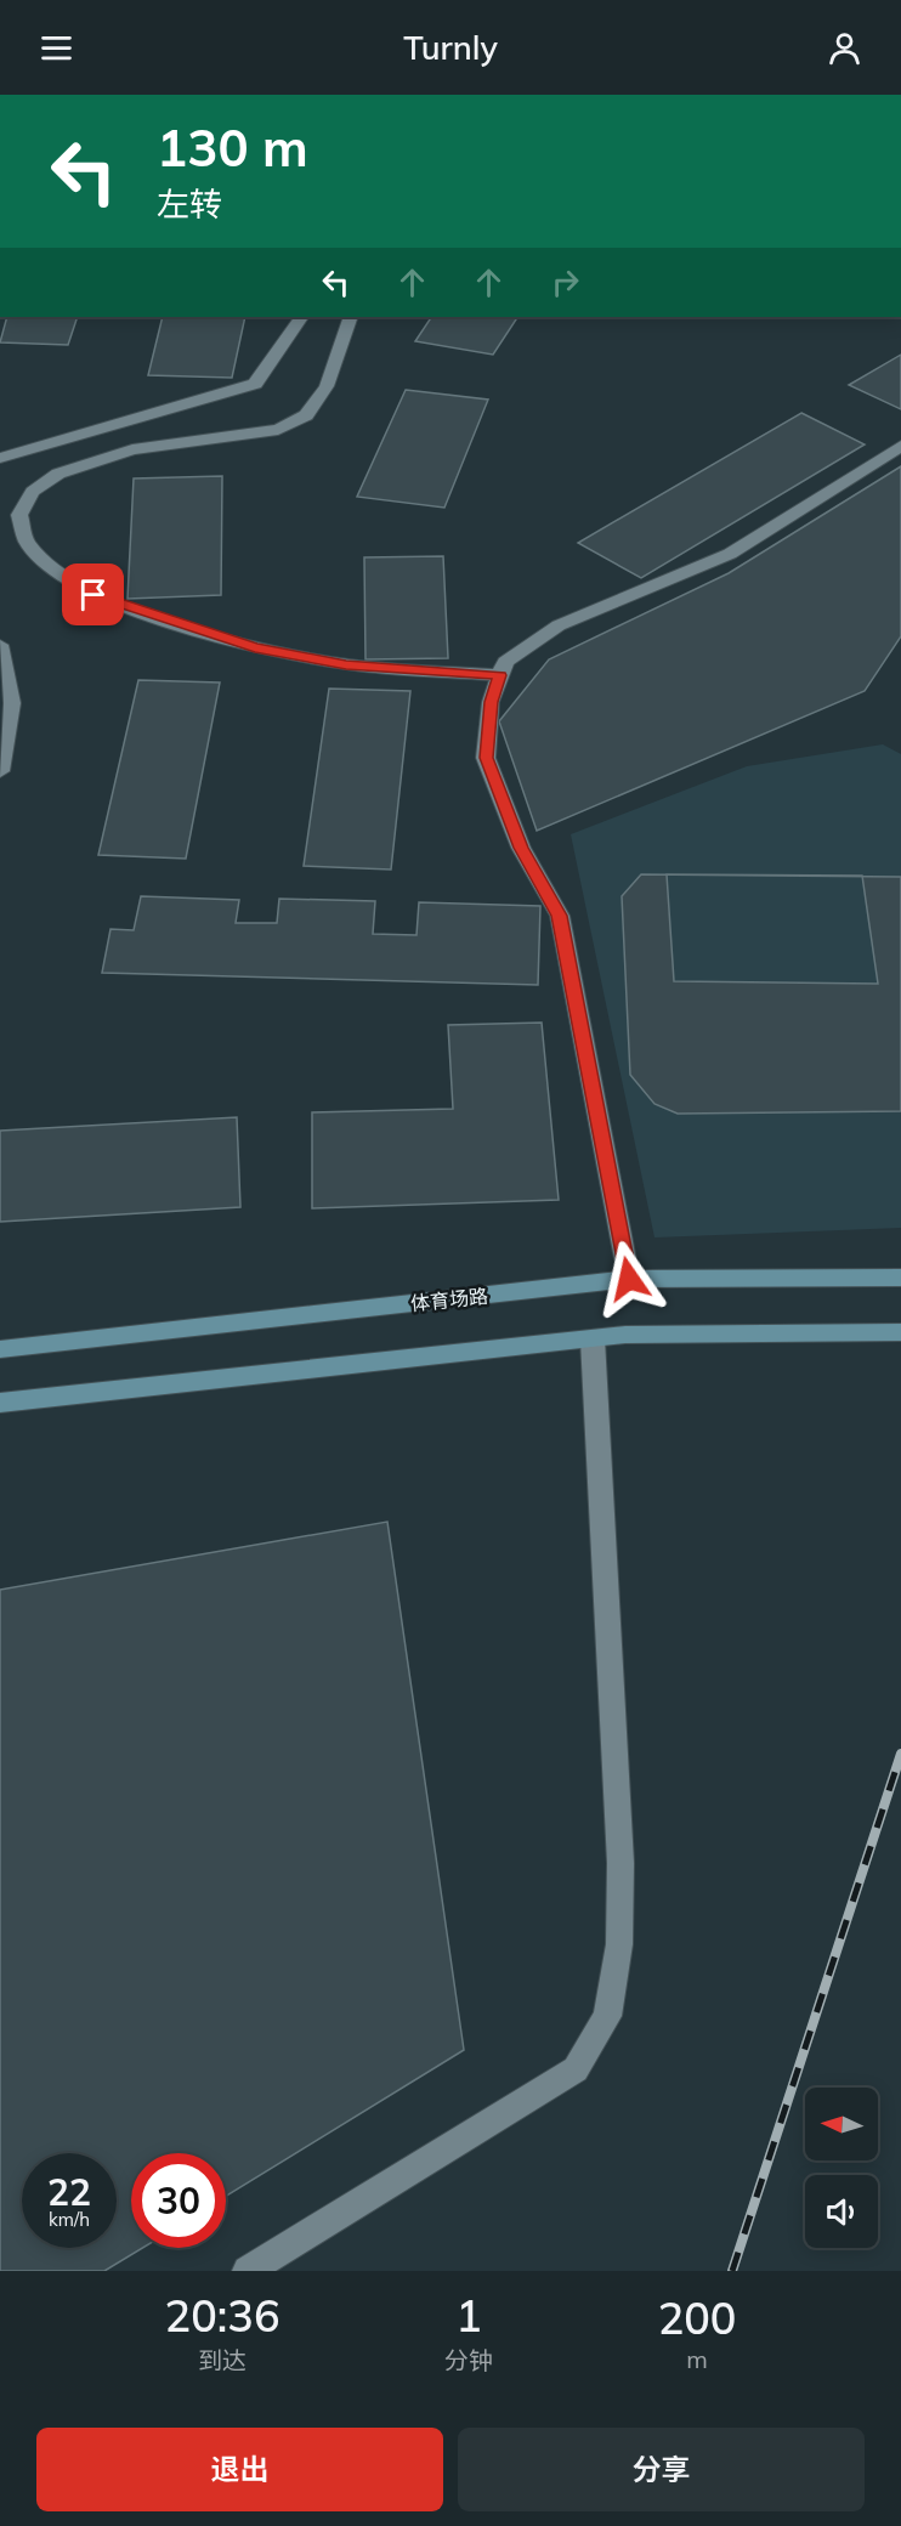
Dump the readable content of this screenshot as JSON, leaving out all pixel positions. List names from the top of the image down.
{
  "streets": {
    "main road": ["体育场路"]
  },
  "north": "left",
  "page": {
    "header": "Turnly",
    "turn": ["130 m", "左转"],
    "speed": "22 km/h",
    "limit": "30",
    "eta": [
      "20:36",
      "到达",
      "1",
      "分钟",
      "200",
      "m"
    ],
    "buttons": ["退出", "分享"]
  }
}
